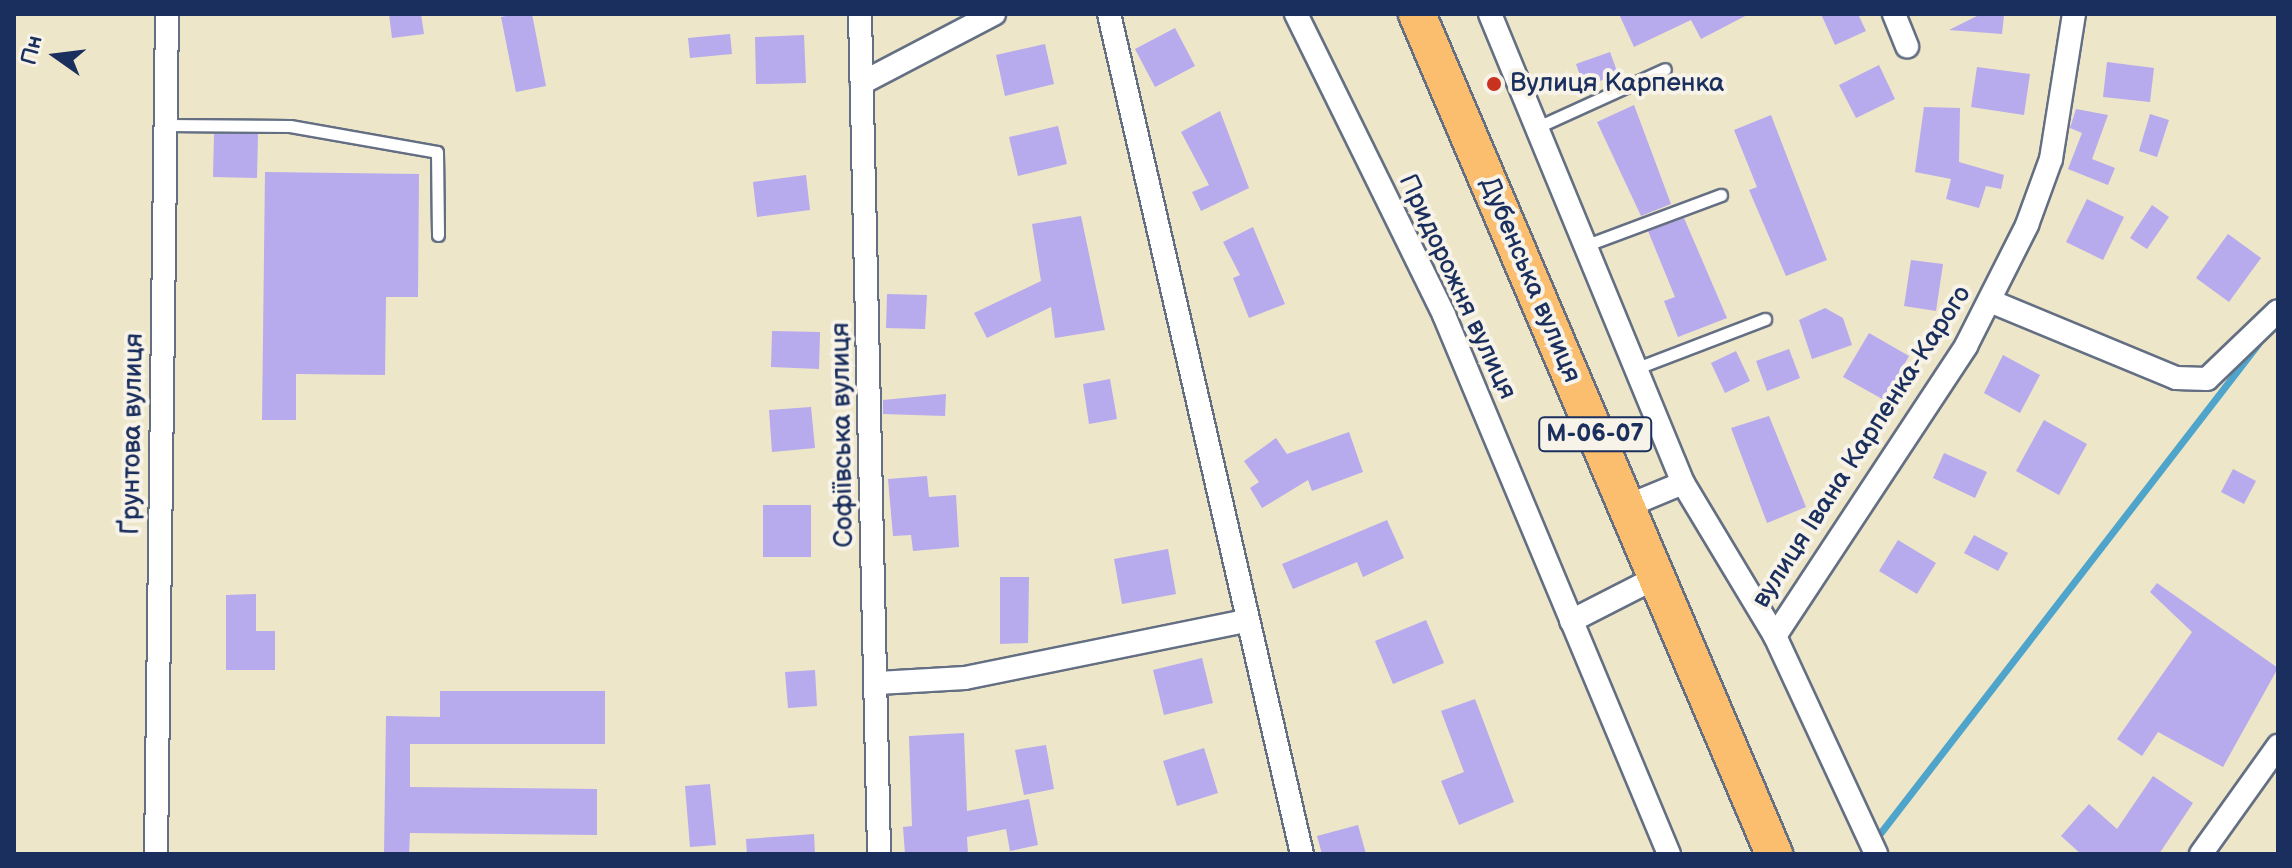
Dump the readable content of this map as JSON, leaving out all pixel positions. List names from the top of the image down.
{
  "streets": {
    "main road": ["Дубенська вулиця", "М-06-07"],
    "street": [
      "Придорожня вулиця",
      "Ґрунтова вулиця",
      "Софіївська вулиця",
      "вулиця Івана Карпенка-Карого"
    ]
  },
  "places": ["Вулиця Карпенка"],
  "north": "left"
}
